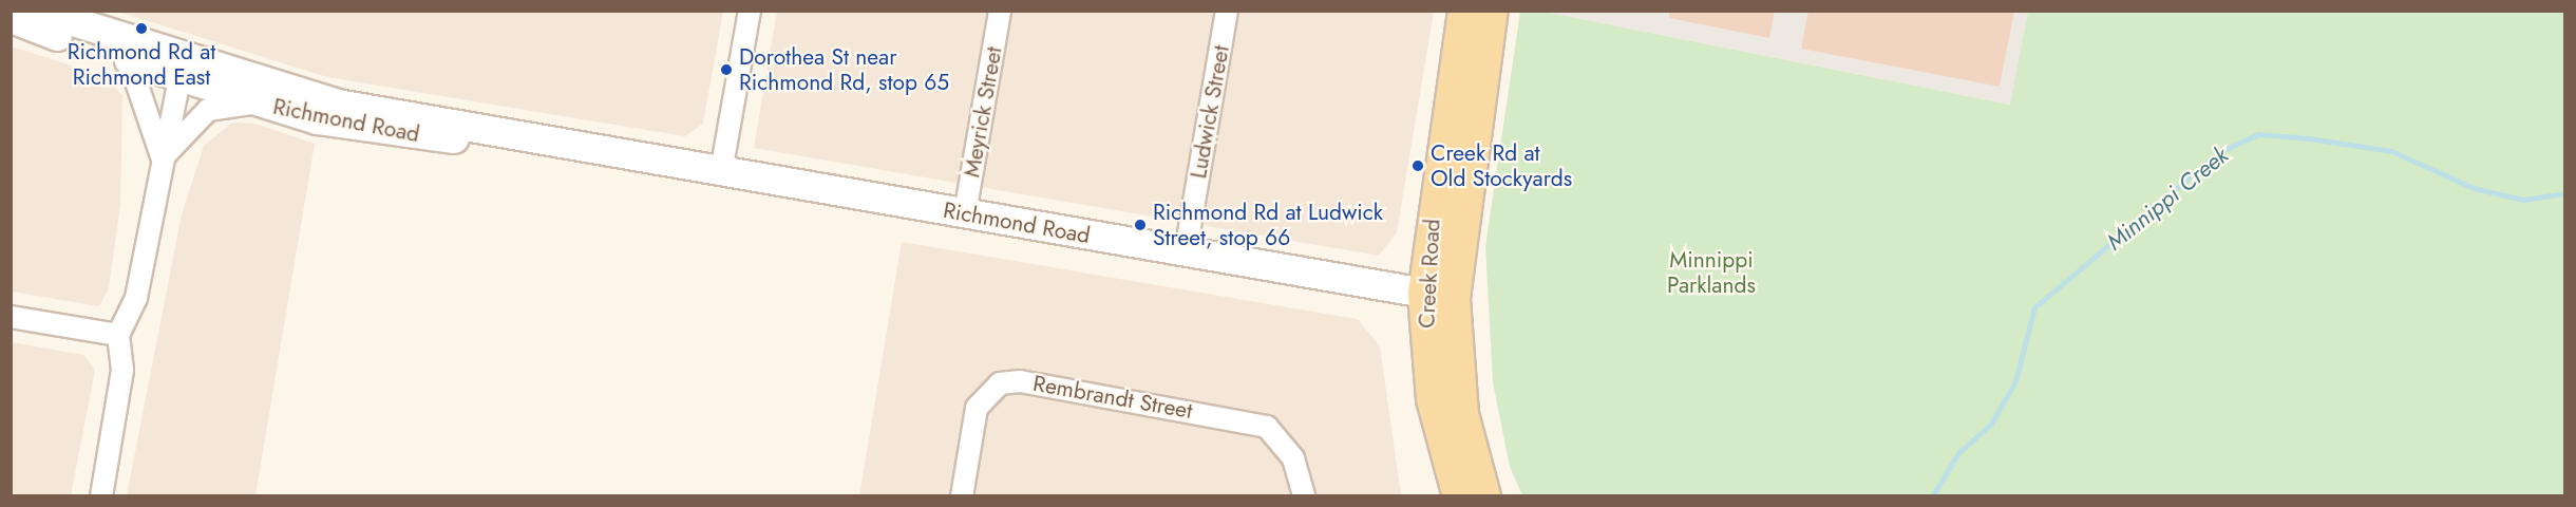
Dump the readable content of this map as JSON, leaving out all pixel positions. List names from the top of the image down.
{
  "streets": {
    "main road": ["Richmond Road", "Creek Road"],
    "street": ["Meyrick Street", "Ludwick Street", "Rembrandt Street"]
  },
  "crossings": [
    ["Meyrick Street", "Richmond Road"],
    ["Ludwick Street", "Richmond Road"],
    ["Richmond Road", "Creek Road"]
  ],
  "water": ["Minnippi Creek"],
  "parks": ["Minnippi Parklands"],
  "places": [
    "Richmond Rd at Richmond East",
    "Dorothea St near Richmond Rd, stop 65",
    "Creek Rd at Old Stockyards",
    "Richmond Rd at Ludwick Street, stop 66"
  ]
}
